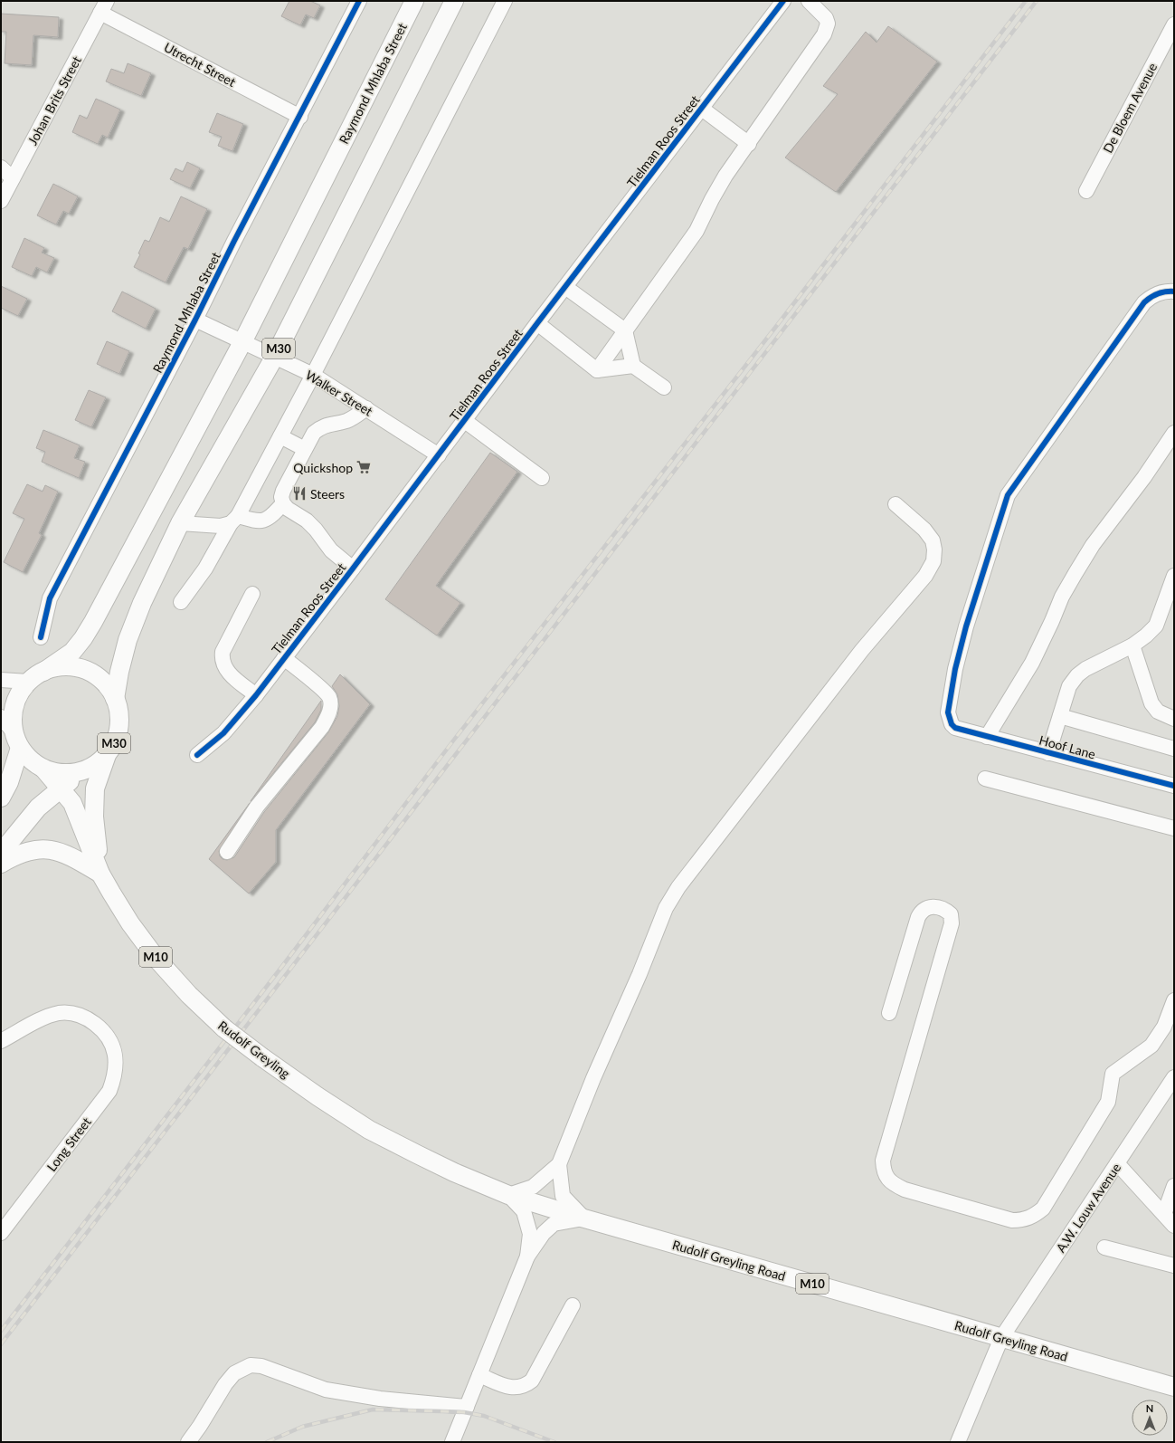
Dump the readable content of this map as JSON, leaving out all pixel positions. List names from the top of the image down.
{
  "streets": {
    "main road": [
      "Raymond Mhlaba Street",
      "M30",
      "M10",
      "Rudolf Greyling",
      "Rudolf Greyling Road"
    ],
    "street": [
      "Utrecht Street",
      "Johan Brits Street",
      "De Bloem Avenue",
      "Tielman Roos Street",
      "Walker Street",
      "Hoof Lane",
      "Long Street",
      "A.W. Louw Avenue"
    ]
  },
  "crossings": [
    ["Utrecht Street", "Raymond Mhlaba Street"],
    ["Utrecht Street", "Johan Brits Street"],
    ["Raymond Mhlaba Street", "Walker Street"],
    ["Raymond Mhlaba Street", "Rudolf Greyling"],
    ["Tielman Roos Street", "Walker Street"],
    ["Rudolf Greyling", "Rudolf Greyling Road"],
    ["A.W. Louw Avenue", "Rudolf Greyling Road"]
  ],
  "places": {
    "supermarket": ["Quickshop"],
    "restaurant": ["Steers"]
  },
  "north": "top"
}
